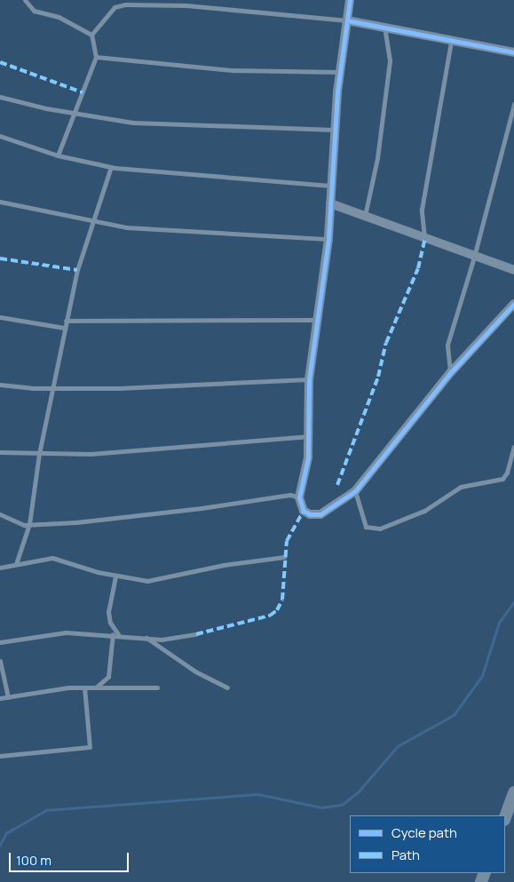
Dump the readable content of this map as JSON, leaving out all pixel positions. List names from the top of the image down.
{
  "legend": ["Cycle path", "Path"],
  "scale_bar": "100 m"
}
